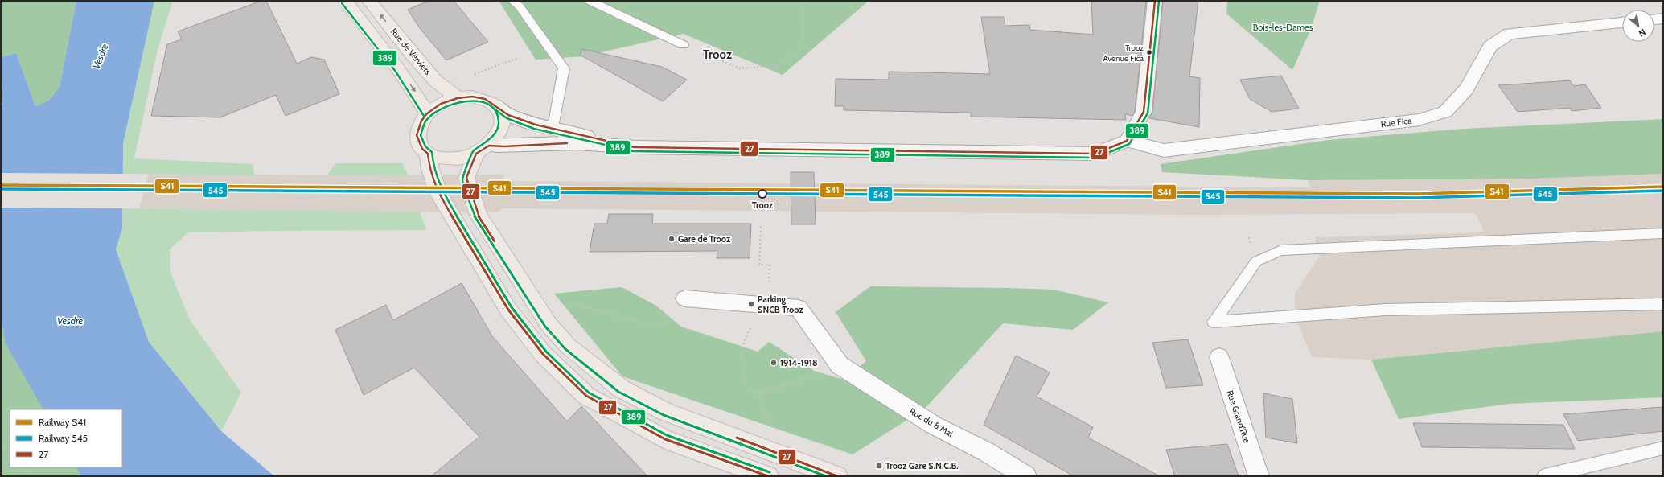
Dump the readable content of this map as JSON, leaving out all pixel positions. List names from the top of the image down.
{
  "streets": {
    "main road": ["Rue de Verviers"],
    "street": ["Rue Fica", "Rue Grand'Rue", "Rue du 8 Mai"]
  },
  "districts": ["Trooz"],
  "water": ["Vesdre"],
  "parks": ["Bois-les-Dames"],
  "places": {
    "other": [
      "Trooz Avenue Fica",
      "Trooz",
      "Gare de Trooz",
      "Parking SNCB Trooz",
      "1914-1918"
    ],
    "transit": ["Trooz Gare S.N.C.B."]
  },
  "lines": [
    "transit line 27",
    "transit line 389",
    "rail line S41",
    "rail line 545"
  ],
  "legend": ["Railway S41", "Railway 545", "27"],
  "north": "bottom right"
}
